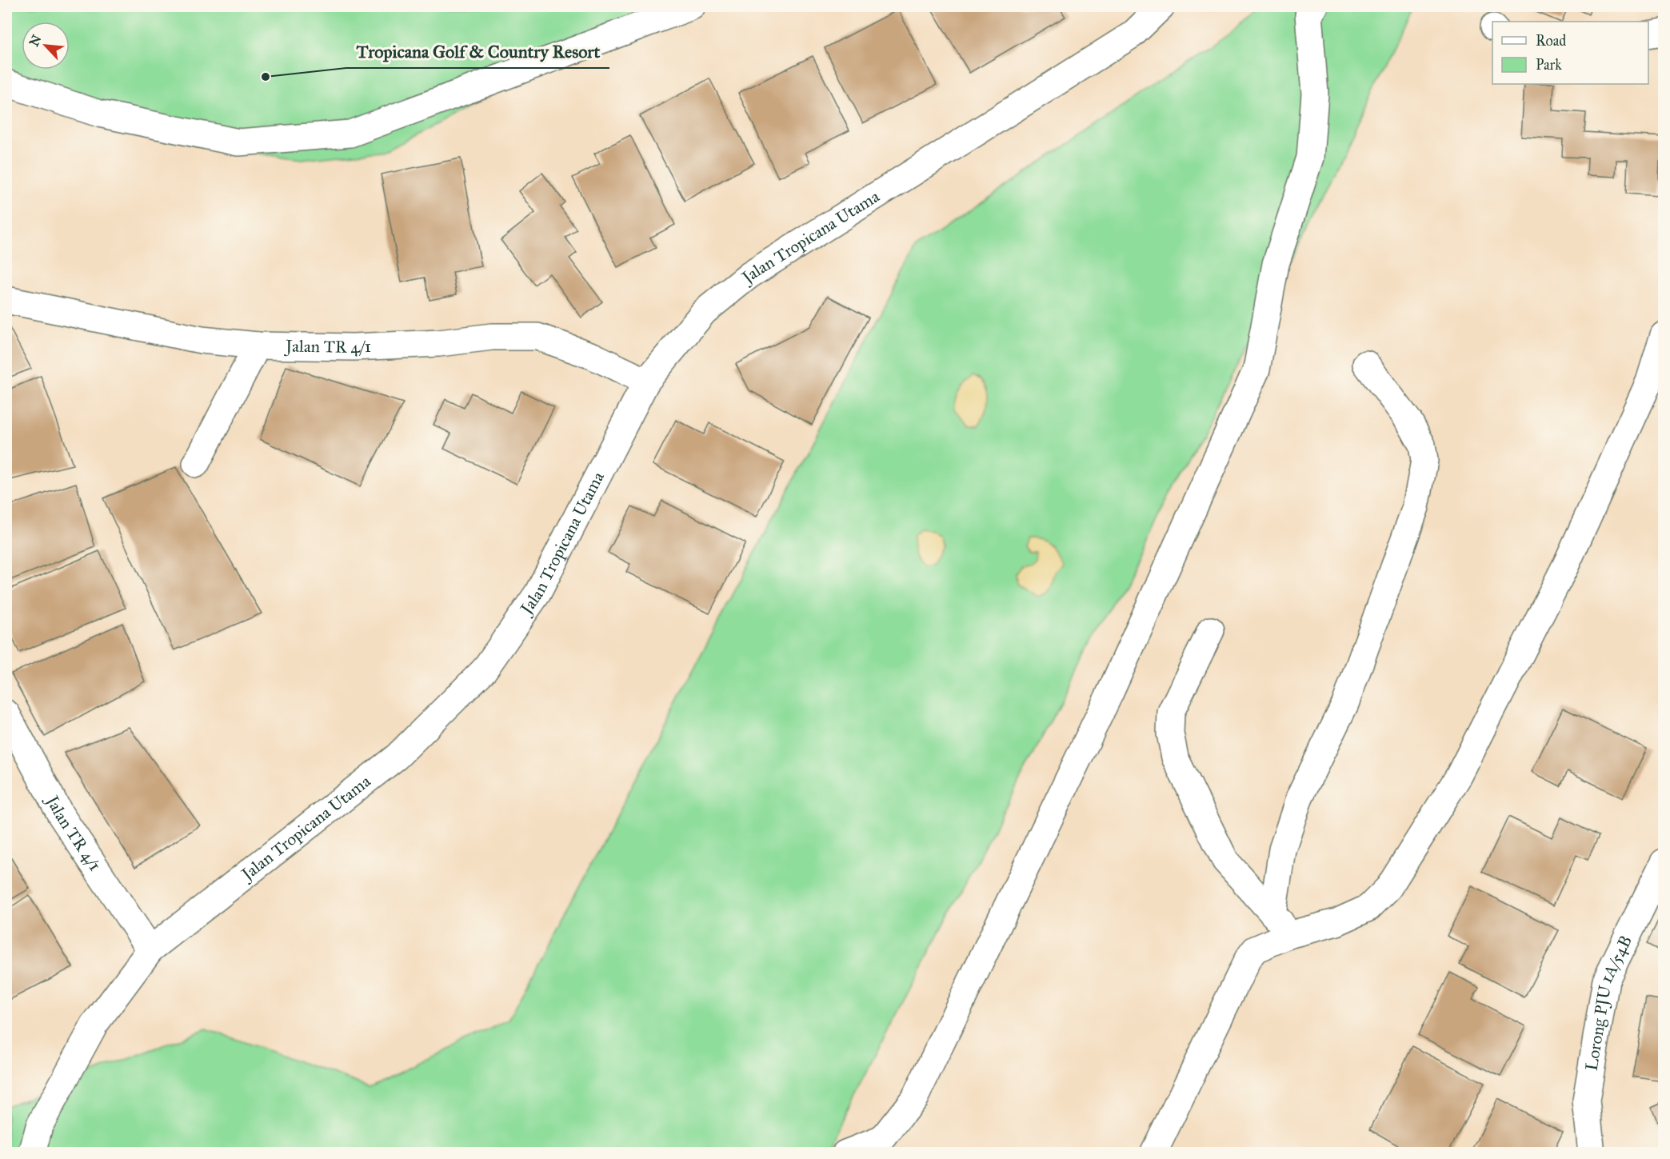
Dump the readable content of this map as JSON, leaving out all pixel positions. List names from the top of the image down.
{
  "streets": {
    "street": ["Jalan Tropicana Utama", "Jalan TR 4/1", "Lorong PJU 1A/54B"]
  },
  "crossings": [
    ["Jalan Tropicana Utama", "Jalan TR 4/1"]
  ],
  "places": ["Tropicana Golf & Country Resort"],
  "legend": ["Road", "Park"],
  "north": "top left"
}
